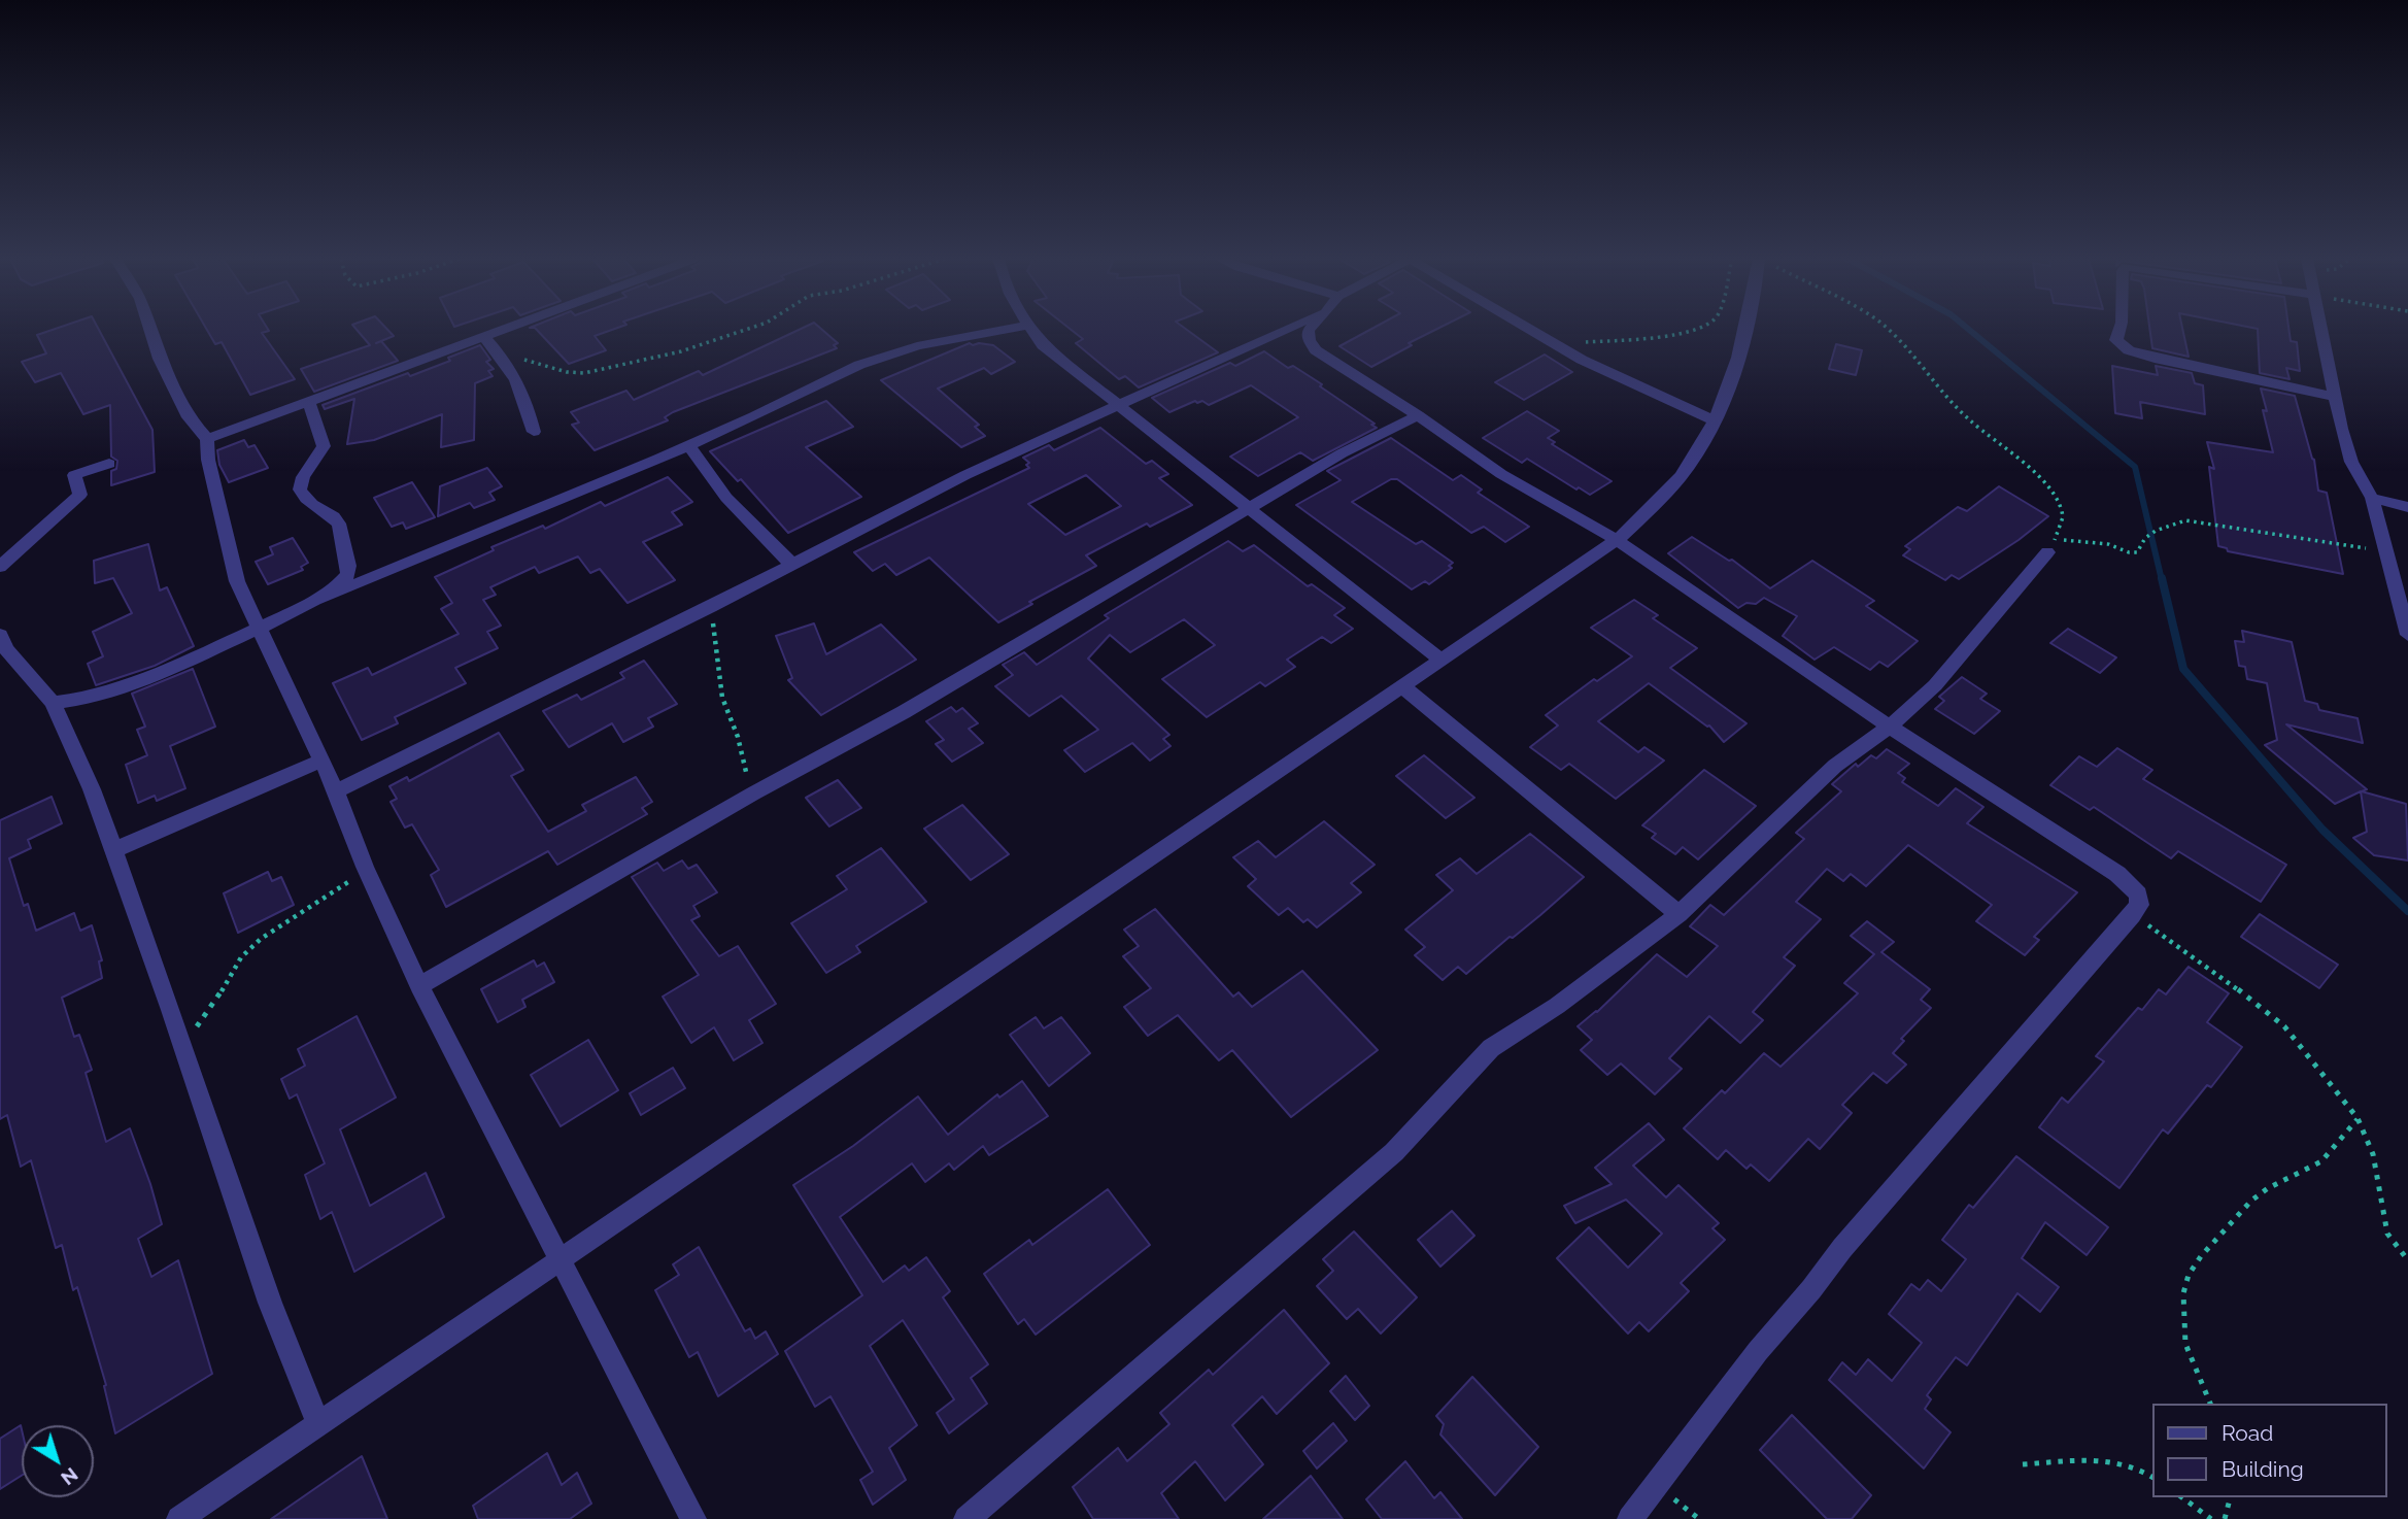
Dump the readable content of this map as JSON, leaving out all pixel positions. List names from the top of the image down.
{
  "legend": ["Road", "Building"],
  "north": "bottom right"
}
